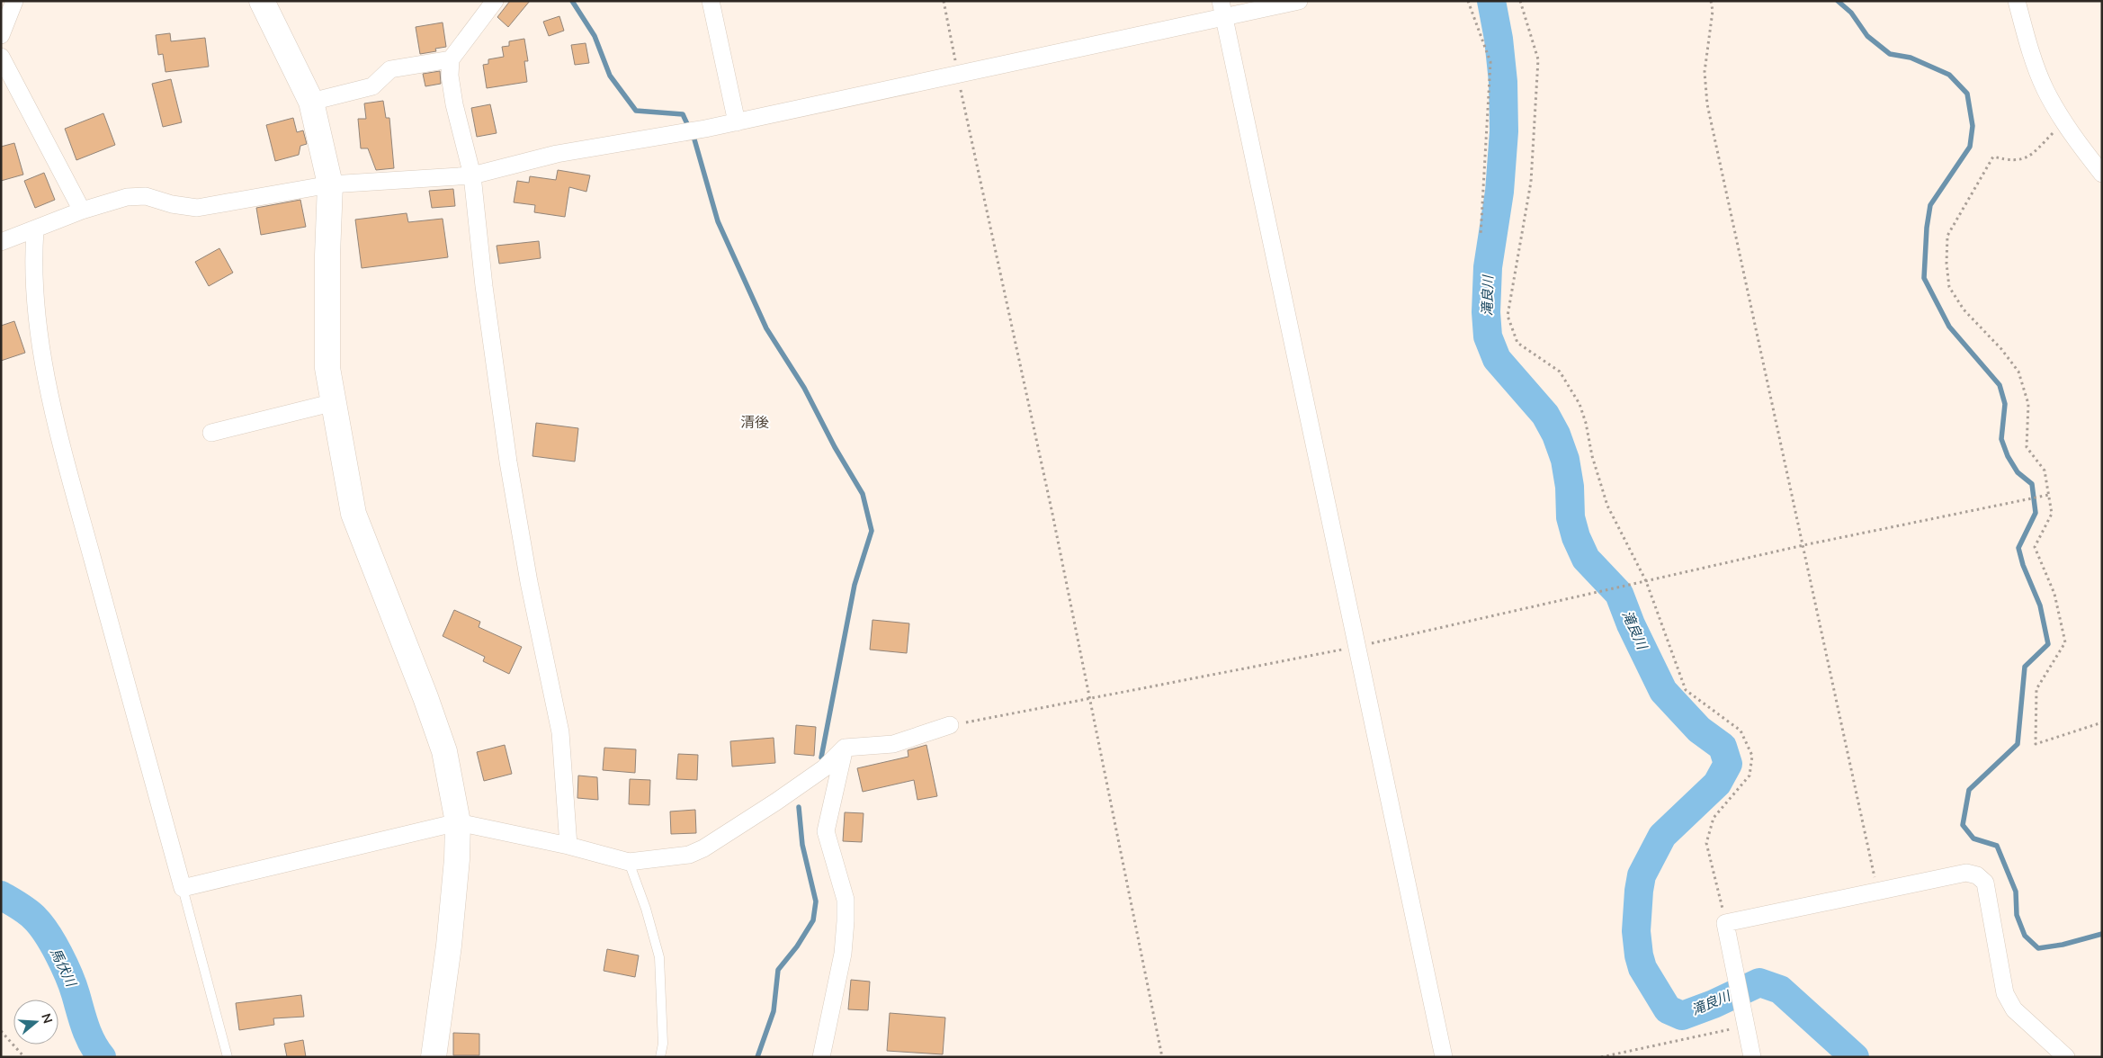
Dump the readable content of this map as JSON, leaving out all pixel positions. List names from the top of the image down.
{
  "districts": ["清後"],
  "water": ["滝良川", "馬伏川"],
  "north": "right"
}
